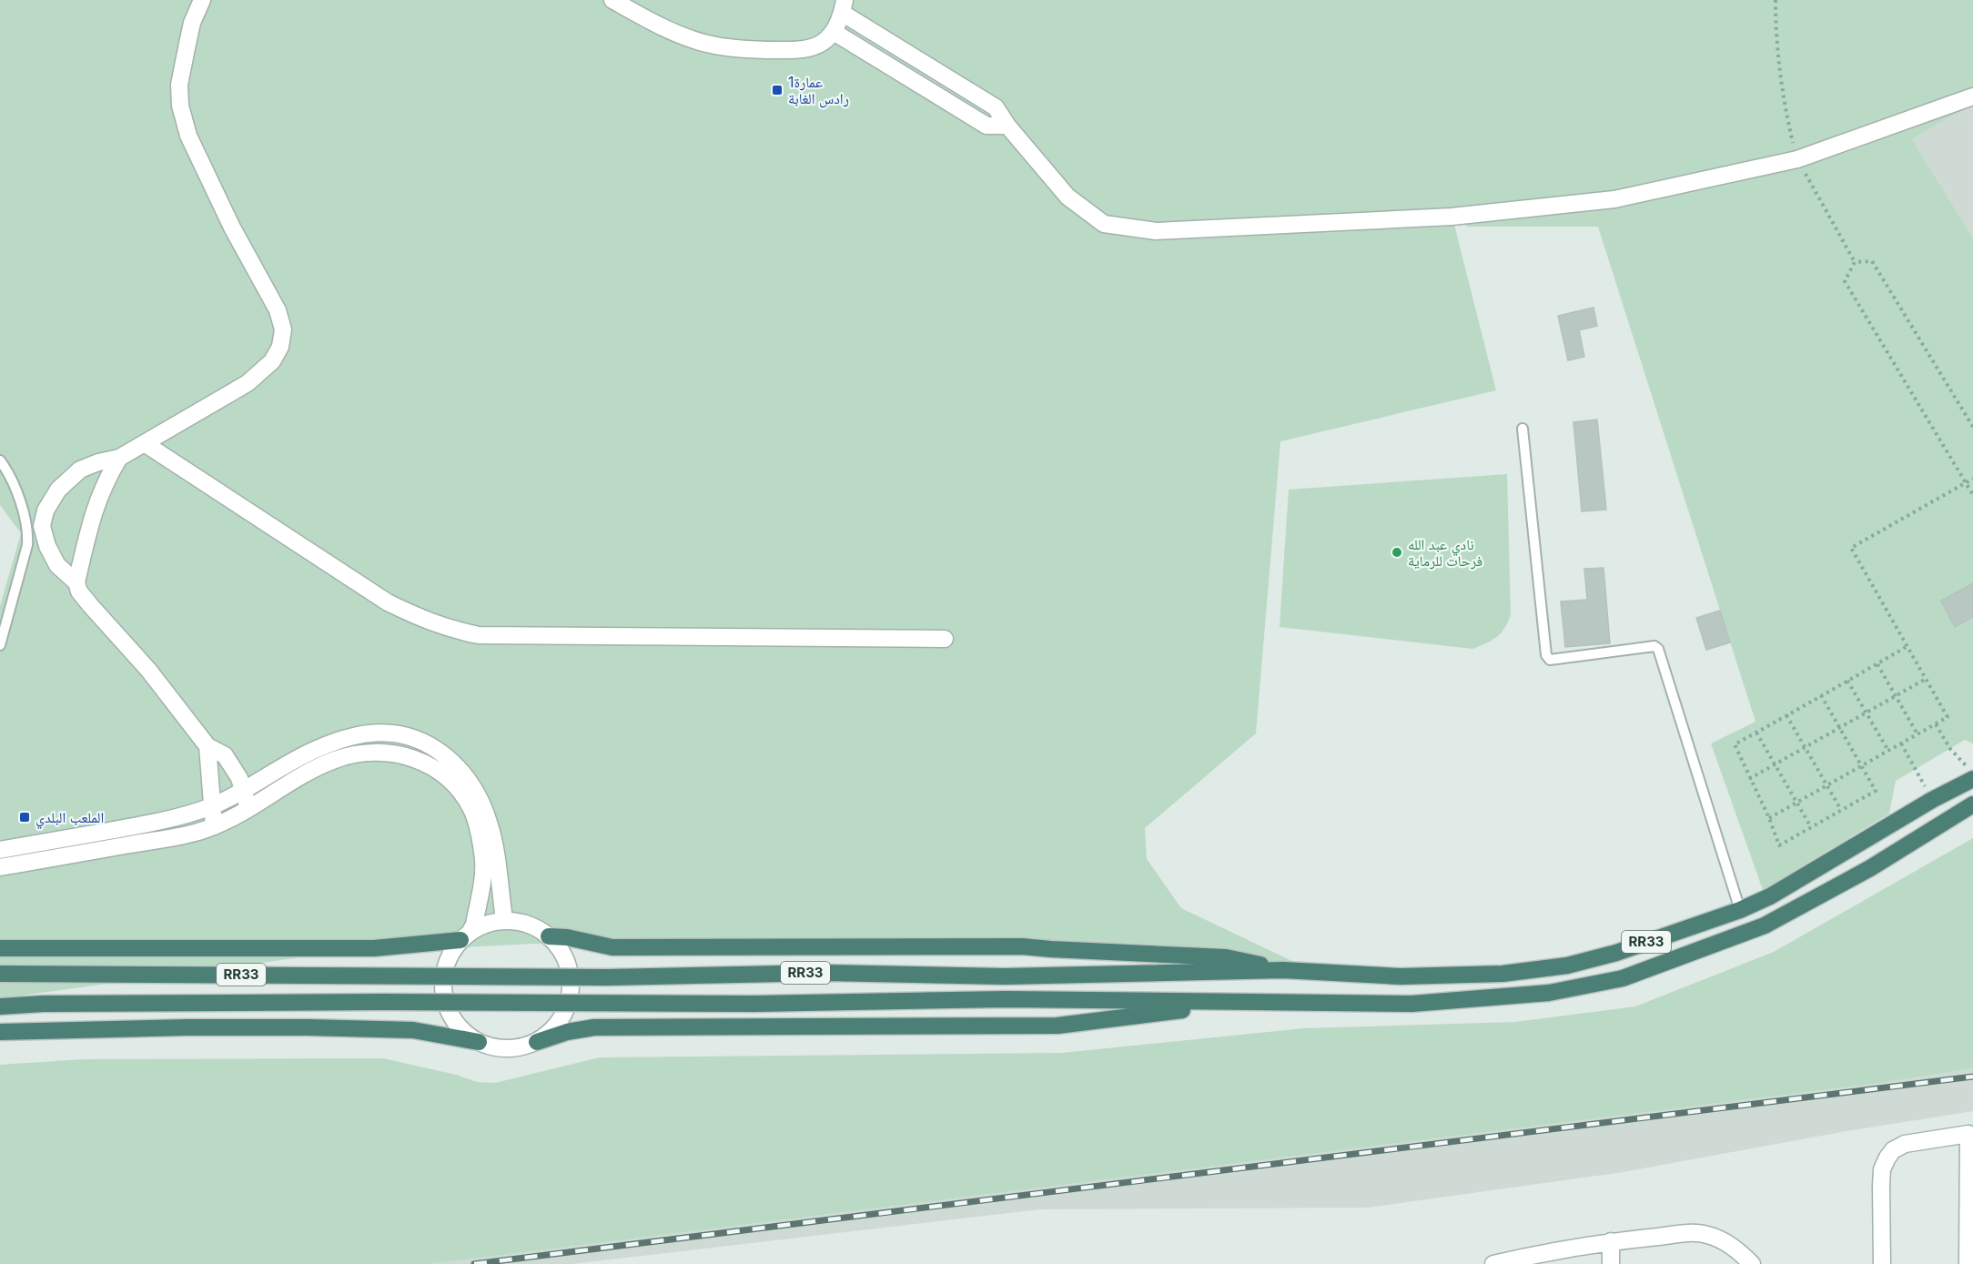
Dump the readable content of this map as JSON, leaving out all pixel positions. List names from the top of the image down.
{
  "streets": {
    "highway": ["RR33"]
  },
  "places": {
    "transit": ["1عمارة رادس الغابة", "الملعب البلدي"],
    "other": ["نادي عبد الله فرحات للرماية"]
  }
}
